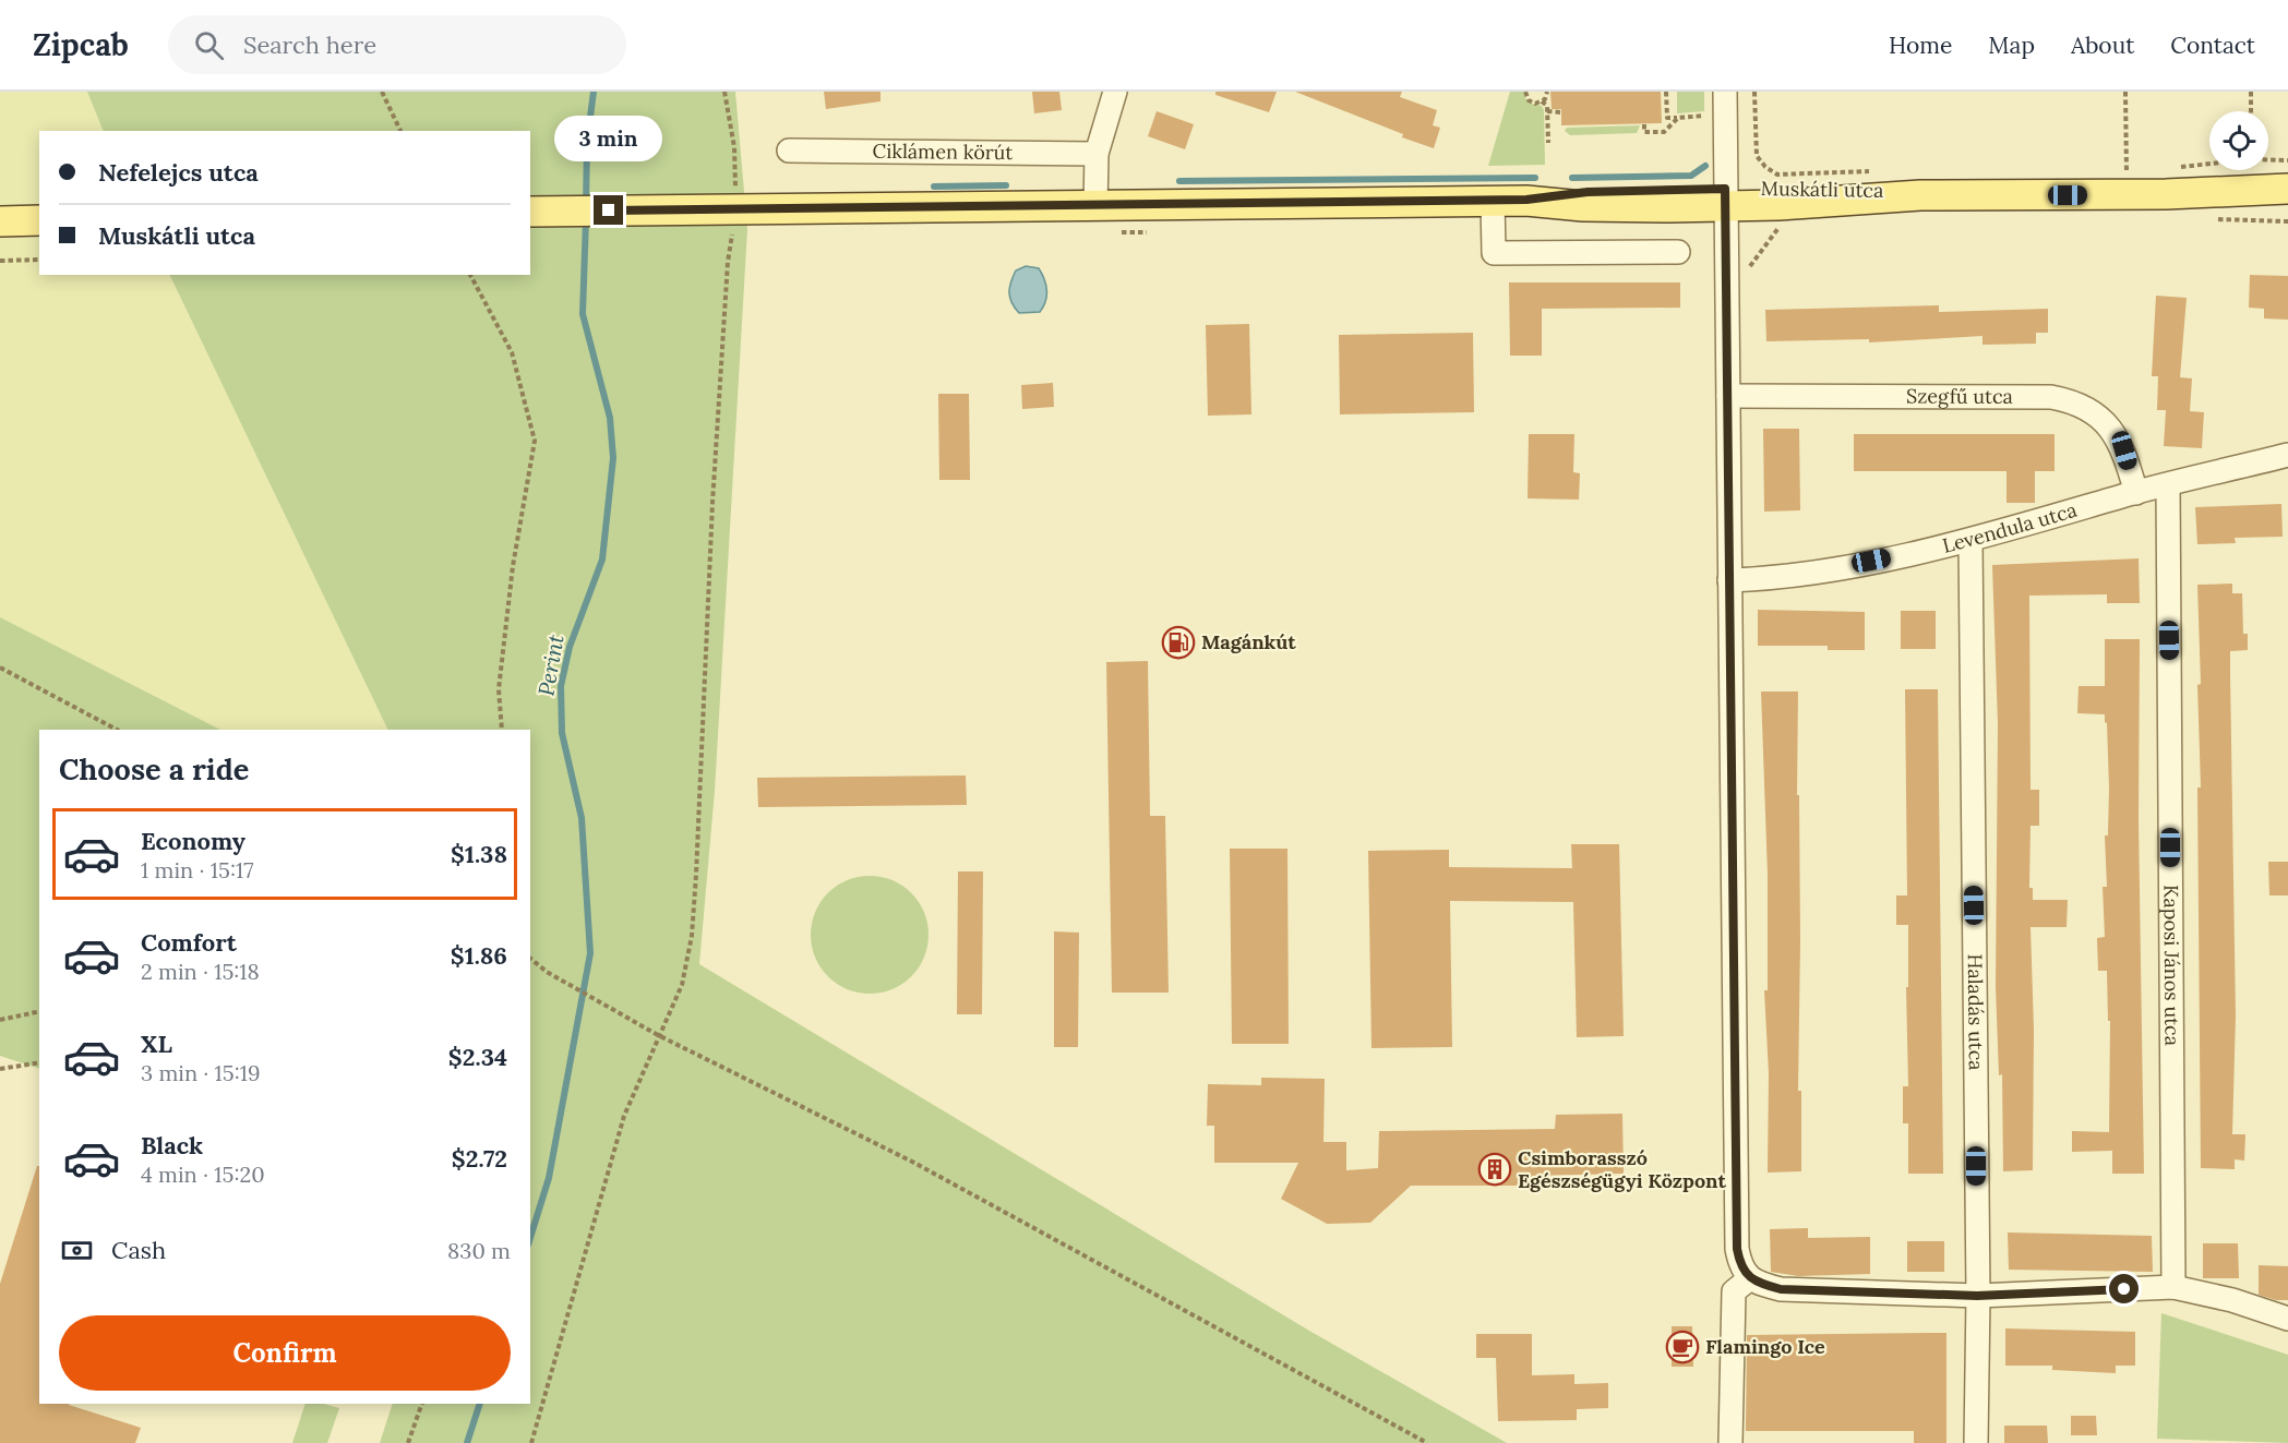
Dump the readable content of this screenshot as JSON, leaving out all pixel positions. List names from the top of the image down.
{
  "streets": {
    "main road": ["Muskátli utca"],
    "street": [
      "Ciklámen körút",
      "Szegfű utca",
      "Levendula utca",
      "Kaposi János utca",
      "Haladás utca"
    ]
  },
  "crossings": [
    ["Szegfű utca", "Levendula utca"],
    ["Levendula utca", "Kaposi János utca"],
    ["Levendula utca", "Haladás utca"]
  ],
  "water": ["Perint"],
  "places": {
    "fuel station": ["Magánkút"],
    "building": ["Csimborasszó Egészségügyi Központ"],
    "cafe": ["Flamingo Ice"]
  },
  "page": {
    "header": "Zipcab",
    "search": "Search here",
    "nav": [
      "Home",
      "Map",
      "About",
      "Contact"
    ],
    "bubble": "3 min",
    "banner": ["Nefelejcs utca", "Muskátli utca"],
    "heading": "Choose a ride",
    "list": [
      {
        "name": "Economy",
        "note": "1 min · 15:17",
        "value": "$1.38"
      },
      {
        "name": "Comfort",
        "note": "2 min · 15:18",
        "value": "$1.86"
      },
      {
        "name": "XL",
        "note": "3 min · 15:19",
        "value": "$2.34"
      },
      {
        "name": "Black",
        "note": "4 min · 15:20",
        "value": "$2.72"
      }
    ],
    "pay": ["Cash", "830 m"],
    "buttons": "Confirm"
  }
}
